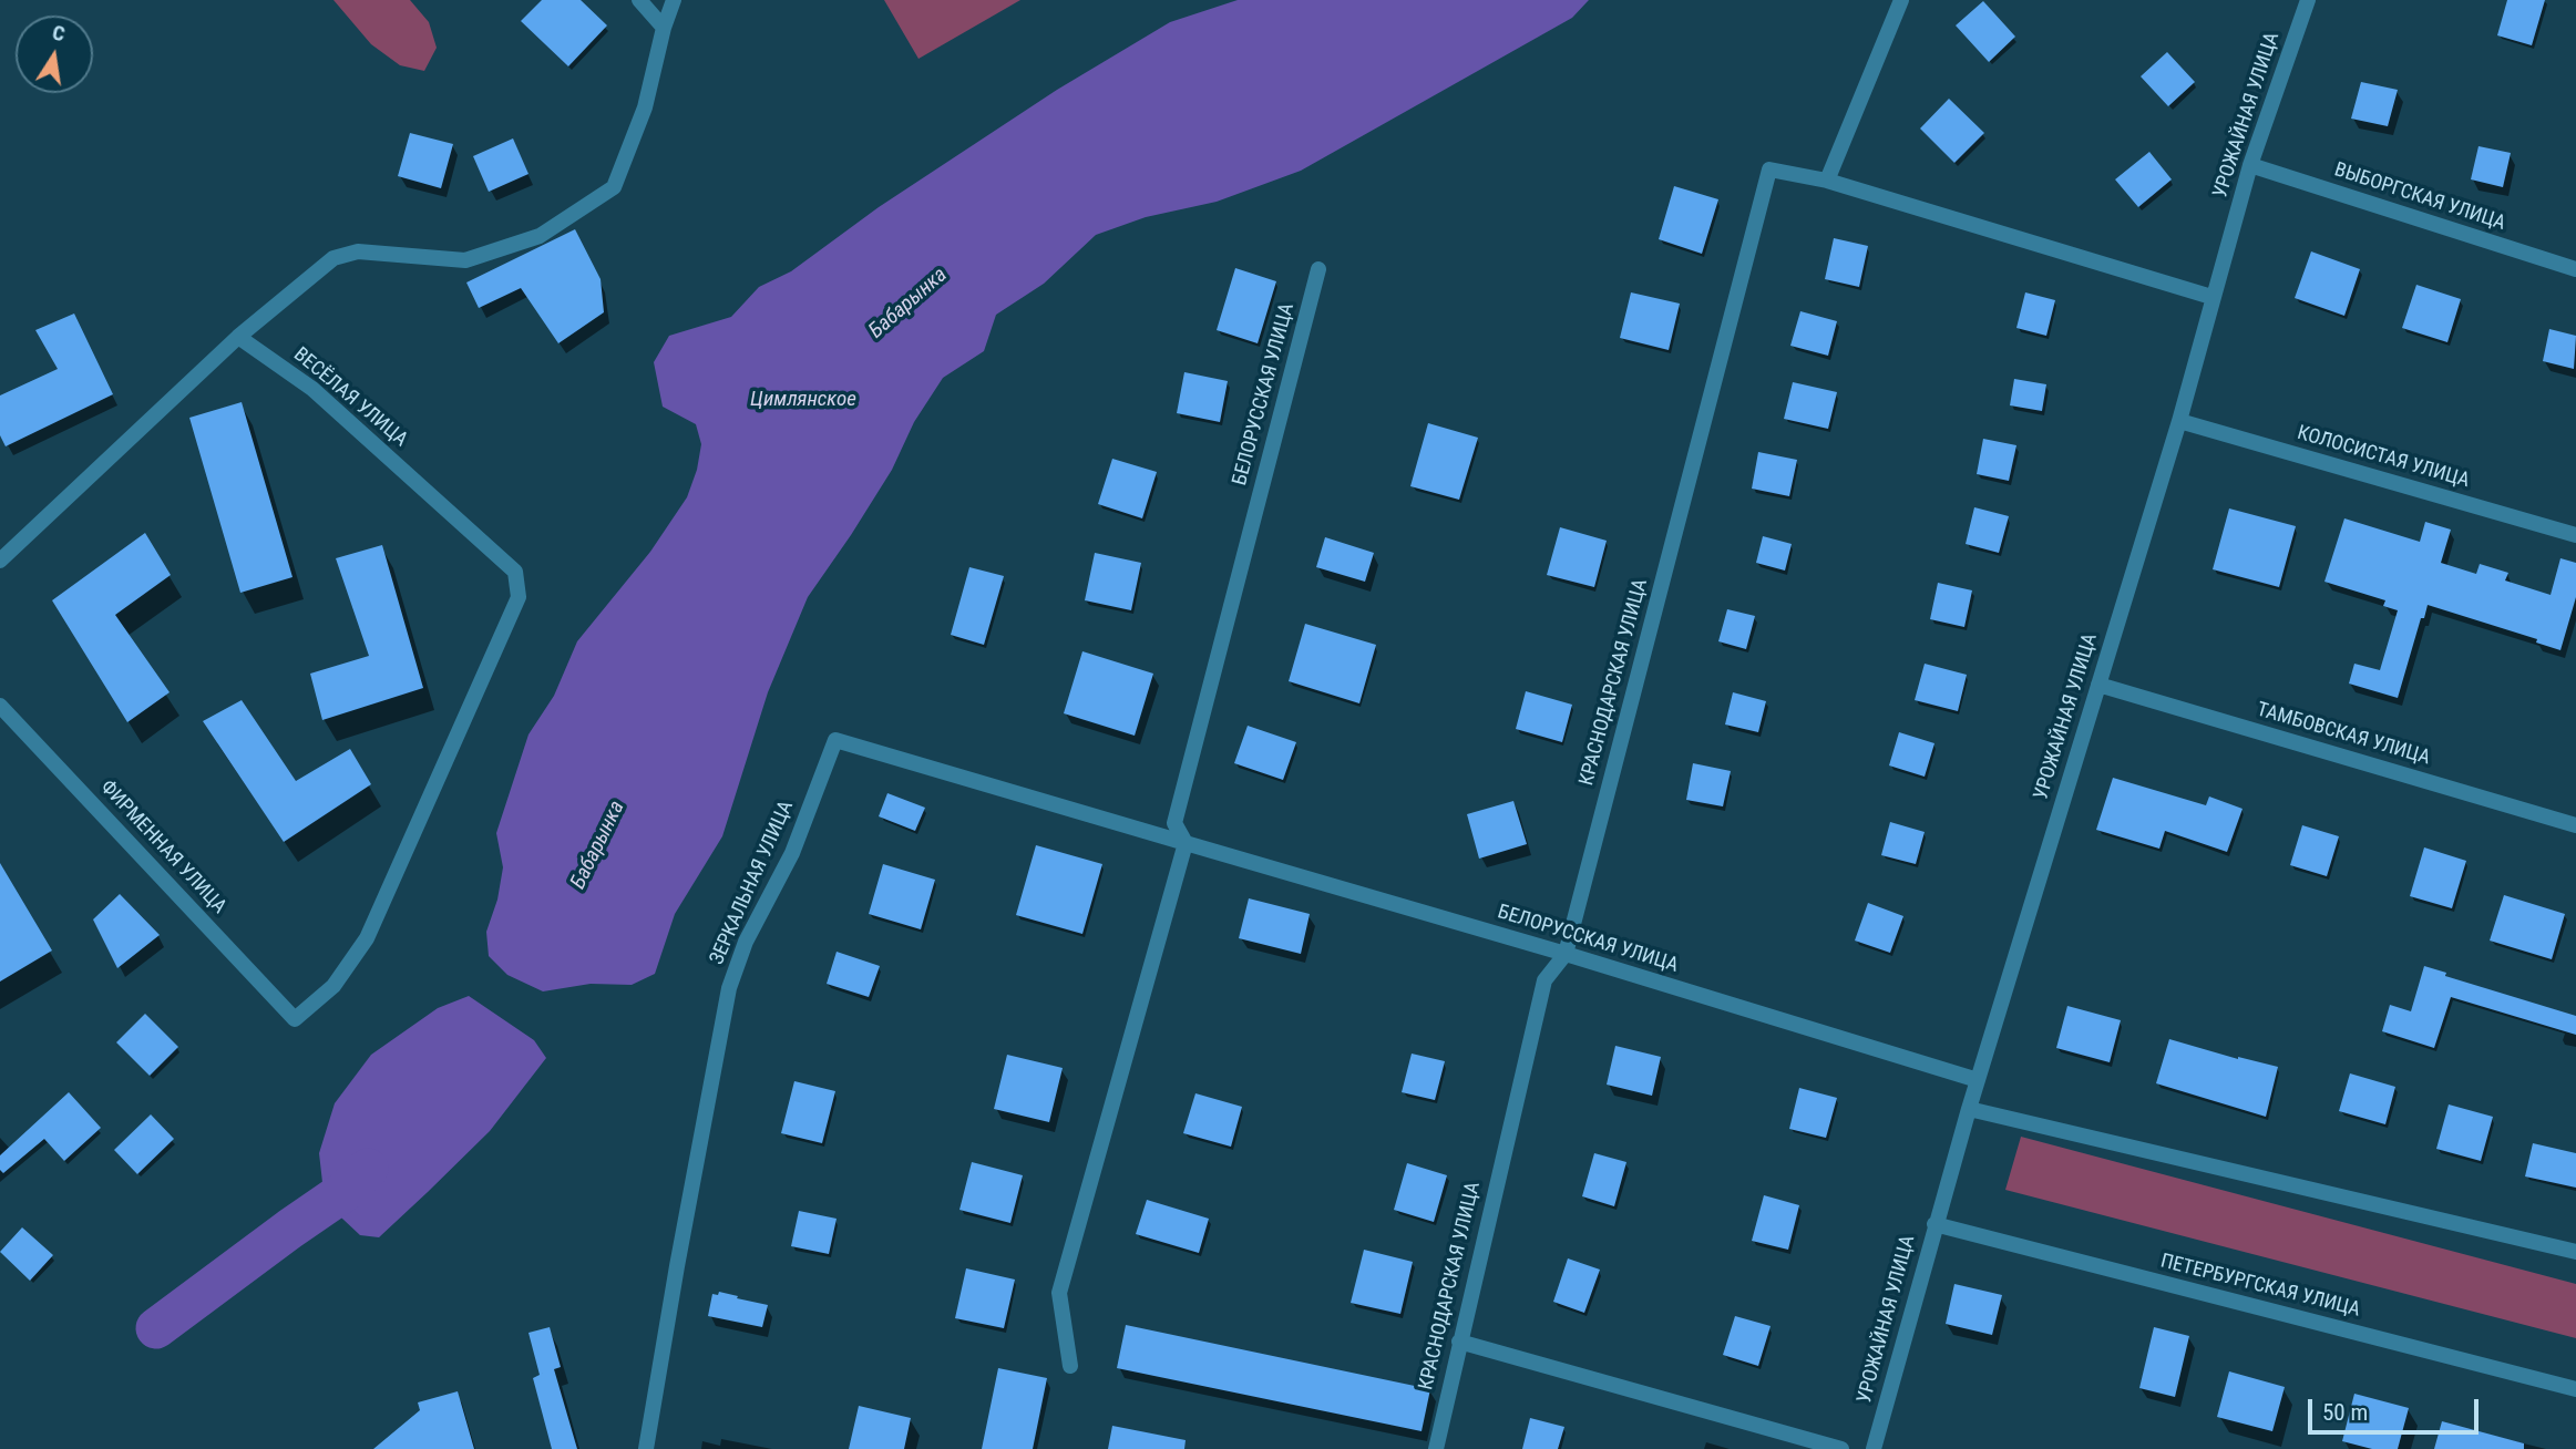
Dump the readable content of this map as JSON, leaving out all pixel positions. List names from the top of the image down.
{
  "streets": {
    "street": [
      "УРОЖАЙНАЯ УЛИЦА",
      "ВЫБОРГСКАЯ УЛИЦА",
      "БЕЛОРУССКАЯ УЛИЦА",
      "ВЕСЁЛАЯ УЛИЦА",
      "КОЛОСИСТАЯ УЛИЦА",
      "КРАСНОДАРСКАЯ УЛИЦА",
      "ТАМБОВСКАЯ УЛИЦА",
      "ФИРМЕННАЯ УЛИЦА",
      "ЗЕРКАЛЬНАЯ УЛИЦА",
      "ПЕТЕРБУРГСКАЯ УЛИЦА"
    ]
  },
  "crossings": [
    ["УРОЖАЙНАЯ УЛИЦА", "ВЫБОРГСКАЯ УЛИЦА"],
    ["УРОЖАЙНАЯ УЛИЦА", "БЕЛОРУССКАЯ УЛИЦА"],
    ["УРОЖАЙНАЯ УЛИЦА", "КОЛОСИСТАЯ УЛИЦА"],
    ["УРОЖАЙНАЯ УЛИЦА", "ТАМБОВСКАЯ УЛИЦА"],
    ["УРОЖАЙНАЯ УЛИЦА", "ПЕТЕРБУРГСКАЯ УЛИЦА"],
    ["БЕЛОРУССКАЯ УЛИЦА", "КРАСНОДАРСКАЯ УЛИЦА"],
    ["БЕЛОРУССКАЯ УЛИЦА", "ЗЕРКАЛЬНАЯ УЛИЦА"],
    ["ВЕСЁЛАЯ УЛИЦА", "ФИРМЕННАЯ УЛИЦА"]
  ],
  "water": ["Бабарынка", "Цимлянское"],
  "scale_bar": "50 m",
  "north": "top"
}
